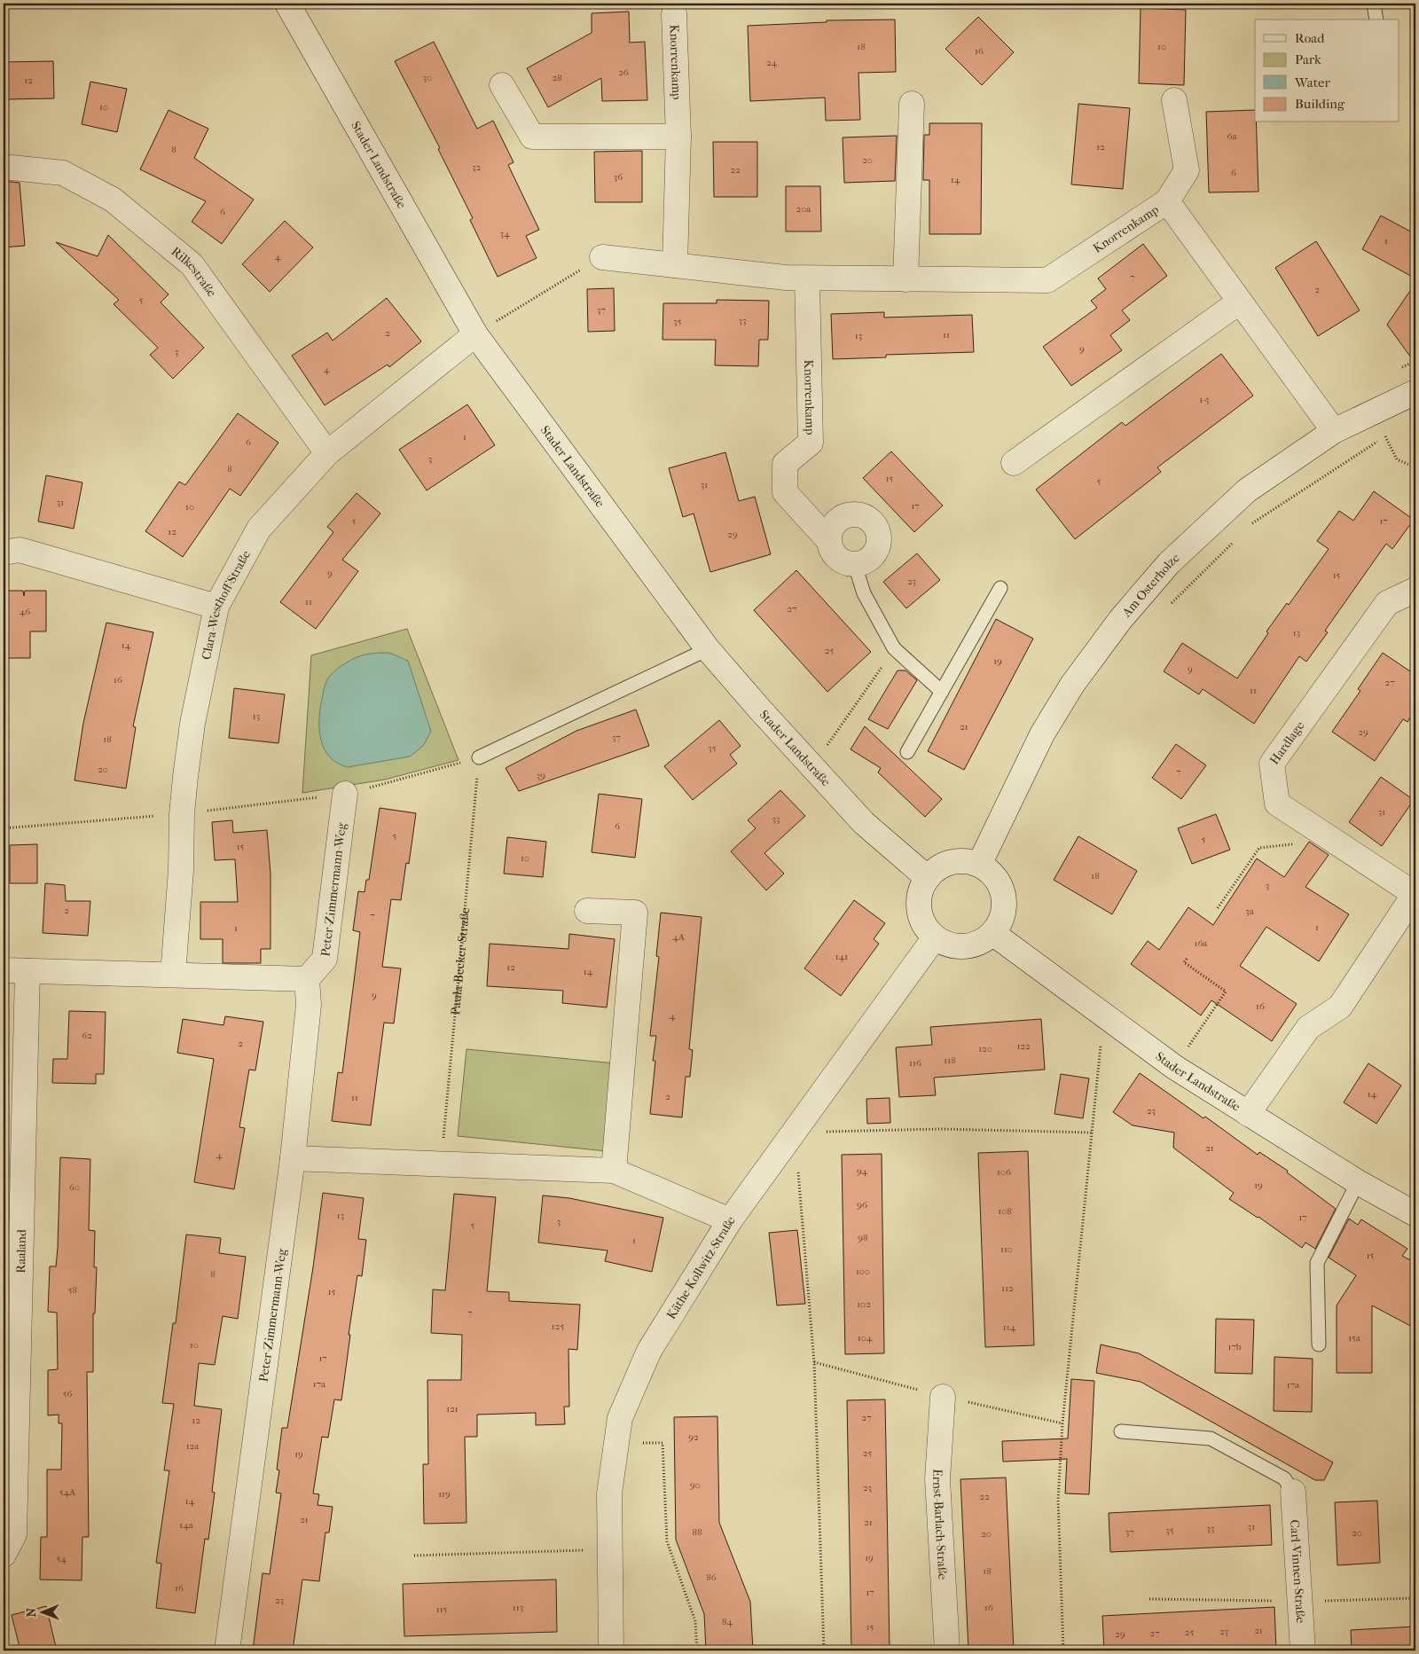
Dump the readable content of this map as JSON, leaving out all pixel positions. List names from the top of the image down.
{
  "streets": {
    "street": [
      "Knorrenkamp",
      "Stader Landstraße",
      "Rilkestraße",
      "Am Osterholze",
      "Clara-Westhoff-Straße",
      "Hardlage",
      "Peter-Zimmermann-Weg",
      "Raaland",
      "Käthe-Kollwitz-Straße",
      "Ernst-Barlach-Straße",
      "Carl-Vinnen-Straße"
    ],
    "path": ["Paula-Becker-Straße"]
  },
  "crossings": [
    ["Knorrenkamp", "Am Osterholze"],
    ["Stader Landstraße", "Am Osterholze"],
    ["Stader Landstraße", "Clara-Westhoff-Straße"],
    ["Stader Landstraße", "Hardlage"],
    ["Stader Landstraße", "Käthe-Kollwitz-Straße"],
    ["Rilkestraße", "Clara-Westhoff-Straße"],
    ["Am Osterholze", "Käthe-Kollwitz-Straße"]
  ],
  "house_numbers": [
    "18",
    "10",
    "16",
    "24",
    "26",
    "30",
    "28",
    "12",
    "10",
    "6a",
    "12",
    "8",
    "20",
    "32",
    "22",
    "6",
    "36",
    "14",
    "20a",
    "6",
    "34",
    "1",
    "4",
    "7",
    "2",
    "5",
    "37",
    "33",
    "35",
    "2",
    "11",
    "13",
    "9",
    "3",
    "4",
    "1-3",
    "1",
    "6",
    "3",
    "8",
    "15",
    "5",
    "31",
    "31",
    "17",
    "10",
    "5",
    "17",
    "12",
    "29",
    "9",
    "15",
    "23",
    "11",
    "27",
    "46",
    "13",
    "14",
    "25",
    "19",
    "9",
    "16",
    "27",
    "11",
    "13",
    "21",
    "29",
    "37",
    "18",
    "35",
    "20",
    "7",
    "39",
    "31",
    "33",
    "6",
    "5",
    "5",
    "15",
    "10",
    "18",
    "3",
    "2",
    "3a",
    "7",
    "1",
    "1",
    "4A",
    "16a",
    "141",
    "12",
    "14",
    "9",
    "16",
    "4",
    "62",
    "2",
    "122",
    "120",
    "118",
    "116",
    "14",
    "2",
    "11",
    "23",
    "21",
    "4",
    "94",
    "106",
    "19",
    "60",
    "96",
    "108",
    "13",
    "17",
    "3",
    "5",
    "98",
    "1",
    "110",
    "15",
    "100",
    "8",
    "112",
    "58",
    "15",
    "102",
    "7",
    "125",
    "114",
    "104",
    "15a",
    "10",
    "17b",
    "17",
    "17a",
    "17a",
    "56",
    "121",
    "27",
    "12",
    "92",
    "12a",
    "25",
    "19",
    "90",
    "23",
    "54A",
    "119",
    "22",
    "14",
    "21",
    "21",
    "14a",
    "31",
    "33",
    "35",
    "88",
    "37",
    "20",
    "20",
    "19",
    "54",
    "18",
    "86",
    "16",
    "17",
    "23",
    "113",
    "16",
    "115",
    "84",
    "15",
    "21",
    "23",
    "25",
    "27",
    "29"
  ],
  "legend": [
    "Road",
    "Park",
    "Water",
    "Building"
  ],
  "north": "left"
}
